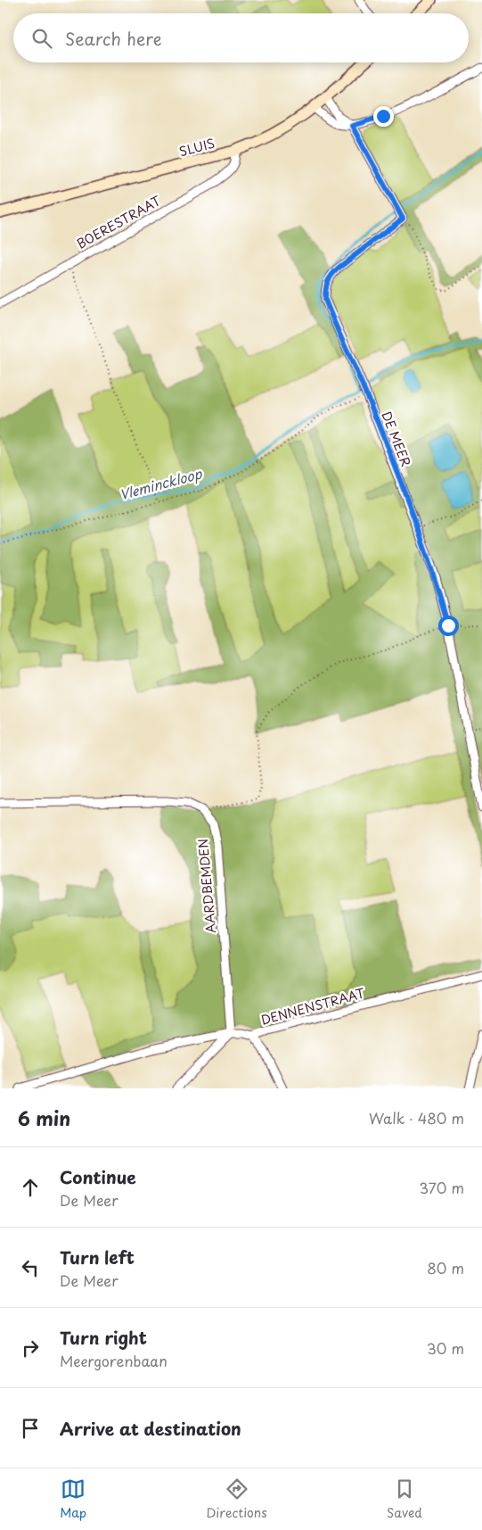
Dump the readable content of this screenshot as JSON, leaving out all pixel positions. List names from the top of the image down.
{
  "streets": {
    "street": [
      "SLUIS",
      "BOERESTRAAT",
      "DE MEER",
      "AARDBEMDEN",
      "DENNENSTRAAT"
    ]
  },
  "crossings": [
    ["SLUIS", "BOERESTRAAT"],
    ["AARDBEMDEN", "DENNENSTRAAT"]
  ],
  "water": ["Vleminckloop"],
  "page": {
    "search": "Search here",
    "heading": ["6 min", "Walk · 480 m"],
    "list": [
      ["Continue", "De Meer", "370 m"],
      ["Turn left", "De Meer", "80 m"],
      ["Turn right", "Meergorenbaan", "30 m"],
      "Arrive at destination"
    ],
    "nav": ["Map", "Directions", "Saved"]
  }
}
